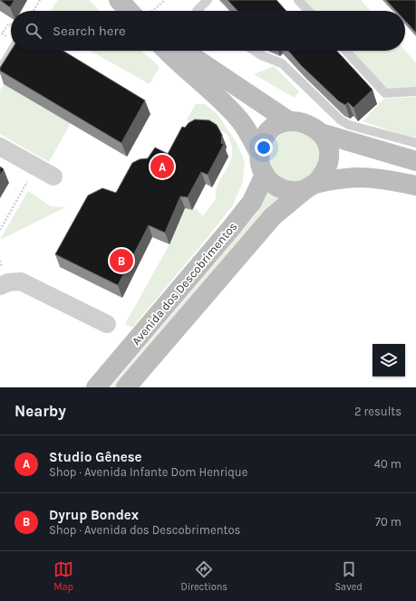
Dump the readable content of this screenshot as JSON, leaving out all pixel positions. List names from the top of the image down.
{
  "streets": {
    "main road": ["Avenida dos Descobrimentos"]
  },
  "page": {
    "search": "Search here",
    "pins": ["A", "B"],
    "heading": ["Nearby", "2 results"],
    "list": [
      {
        "mark": "A",
        "name": "Studio Gênese",
        "note": "Shop · Avenida Infante Dom Henrique",
        "value": "40 m"
      },
      {
        "mark": "B",
        "name": "Dyrup Bondex",
        "note": "Shop · Avenida dos Descobrimentos",
        "value": "70 m"
      }
    ],
    "nav": ["Map", "Directions", "Saved"]
  }
}
